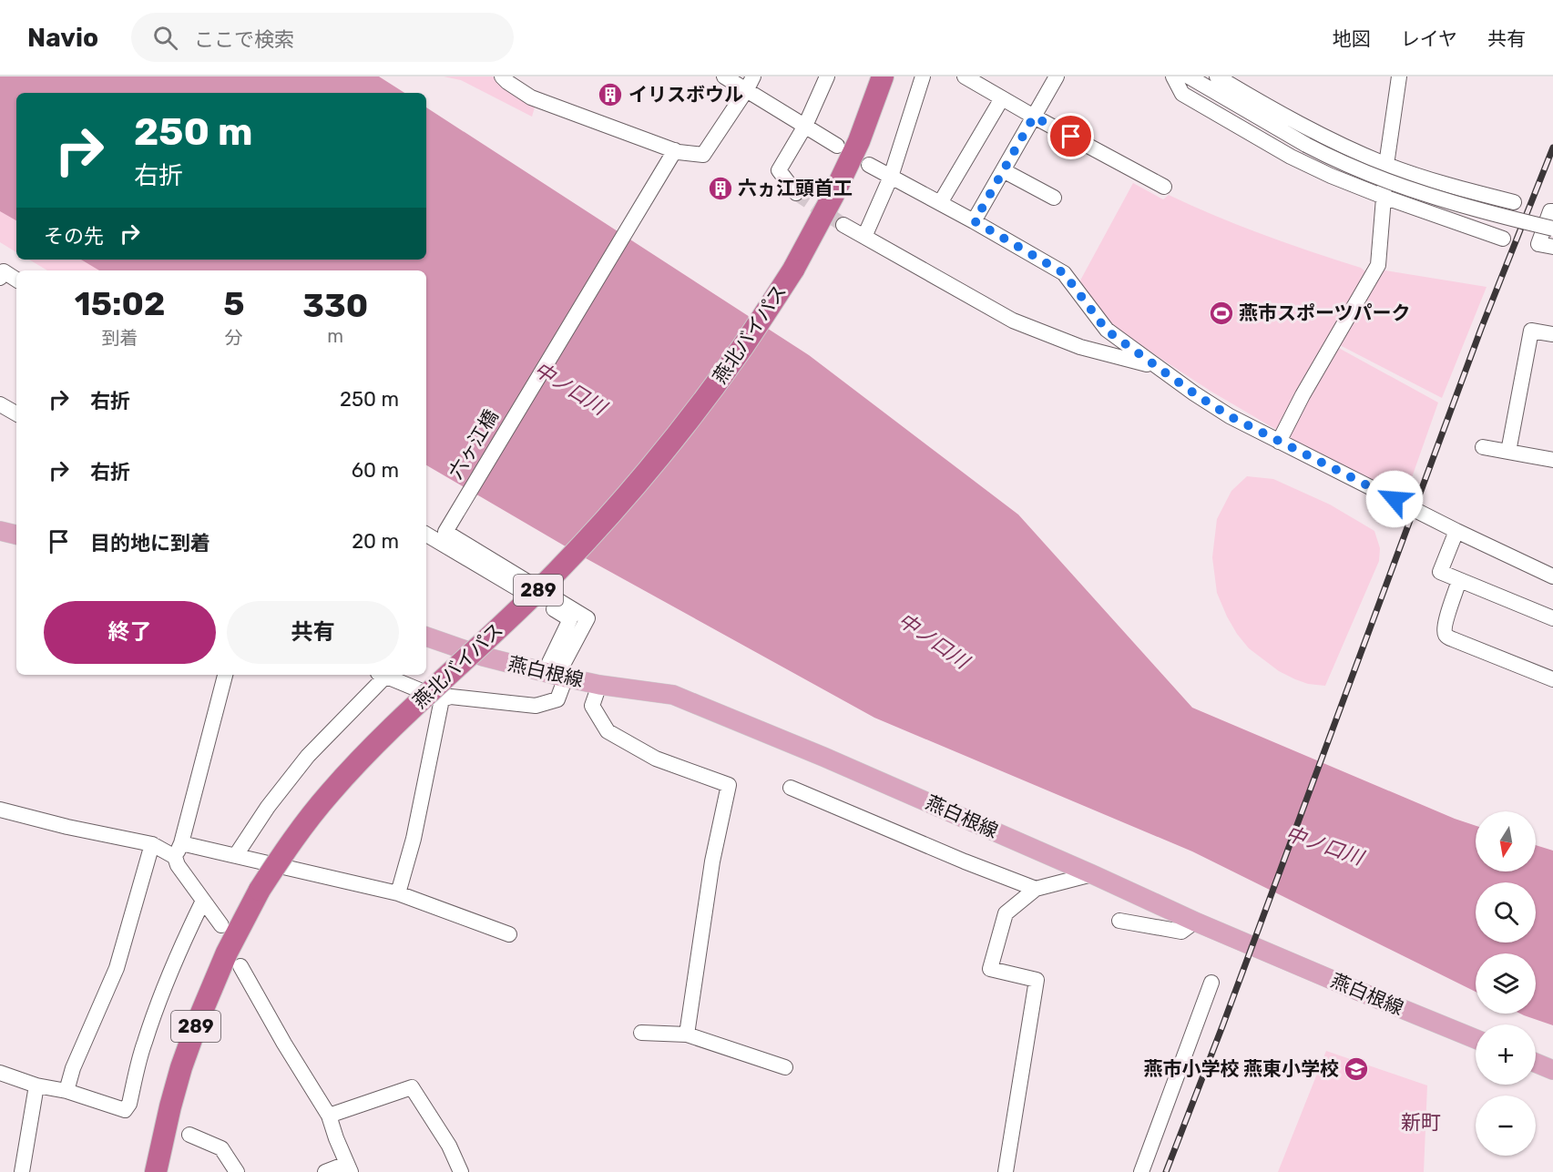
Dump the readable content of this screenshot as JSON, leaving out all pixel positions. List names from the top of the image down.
{
  "streets": {
    "highway": ["燕北バイパス", "289"],
    "main road": ["燕白根線"],
    "street": ["六ヶ江橋"]
  },
  "crossings": [
    ["六ヶ江橋", "燕白根線"]
  ],
  "districts": ["新町"],
  "water": ["中ノ口川"],
  "places": {
    "building": ["イリスボウル", "六ヵ江頭首工"],
    "sports": ["燕市スポーツパーク"],
    "school or university": ["燕市小学校 燕東小学校"]
  },
  "north": "bottom",
  "page": {
    "header": "Navio",
    "search": "ここで検索",
    "nav": ["地図", "レイヤ", "共有"],
    "turn": ["250 m", "右折"],
    "then": "その先",
    "eta": [
      "15:02",
      "到着",
      "5",
      "分",
      "330",
      "m"
    ],
    "list": [
      {
        "name": "右折",
        "value": "250 m"
      },
      {
        "name": "右折",
        "value": "60 m"
      },
      {
        "name": "目的地に到着",
        "value": "20 m"
      }
    ],
    "buttons": ["終了", "共有"],
    "map_buttons": ["+", "−"]
  }
}
